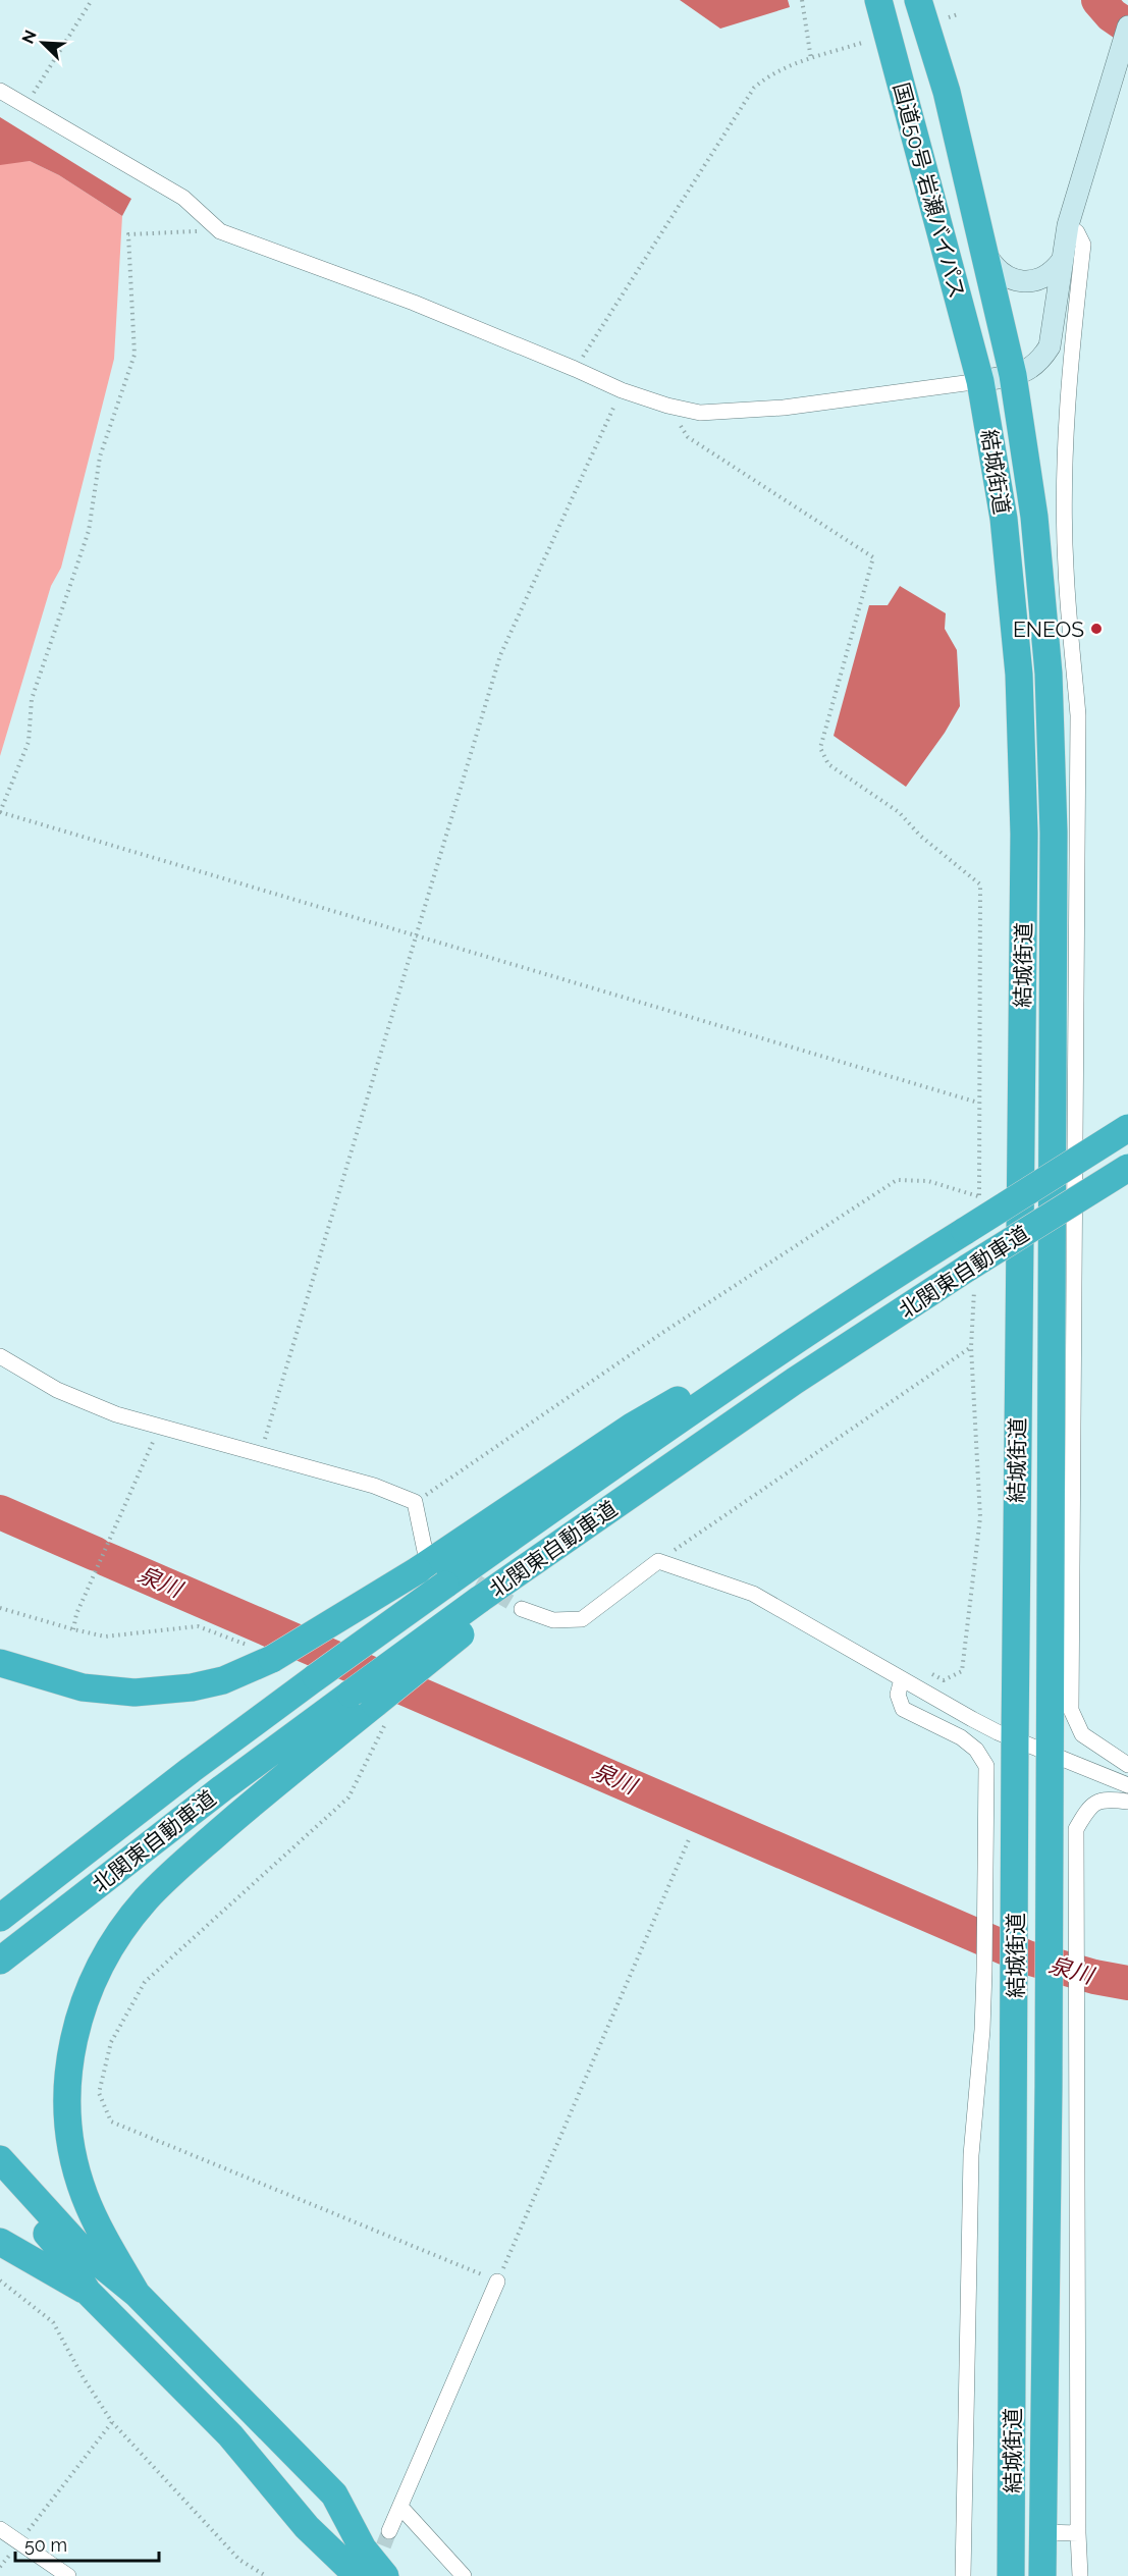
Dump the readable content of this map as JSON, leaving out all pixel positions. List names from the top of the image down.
{
  "streets": {
    "highway": ["国道50号 岩瀬バイパス", "結城街道", "北関東自動車道"]
  },
  "crossings": [
    ["国道50号 岩瀬バイパス", "結城街道"]
  ],
  "water": ["泉川"],
  "places": ["ENEOS"],
  "scale_bar": "50 m",
  "north": "top left"
}
